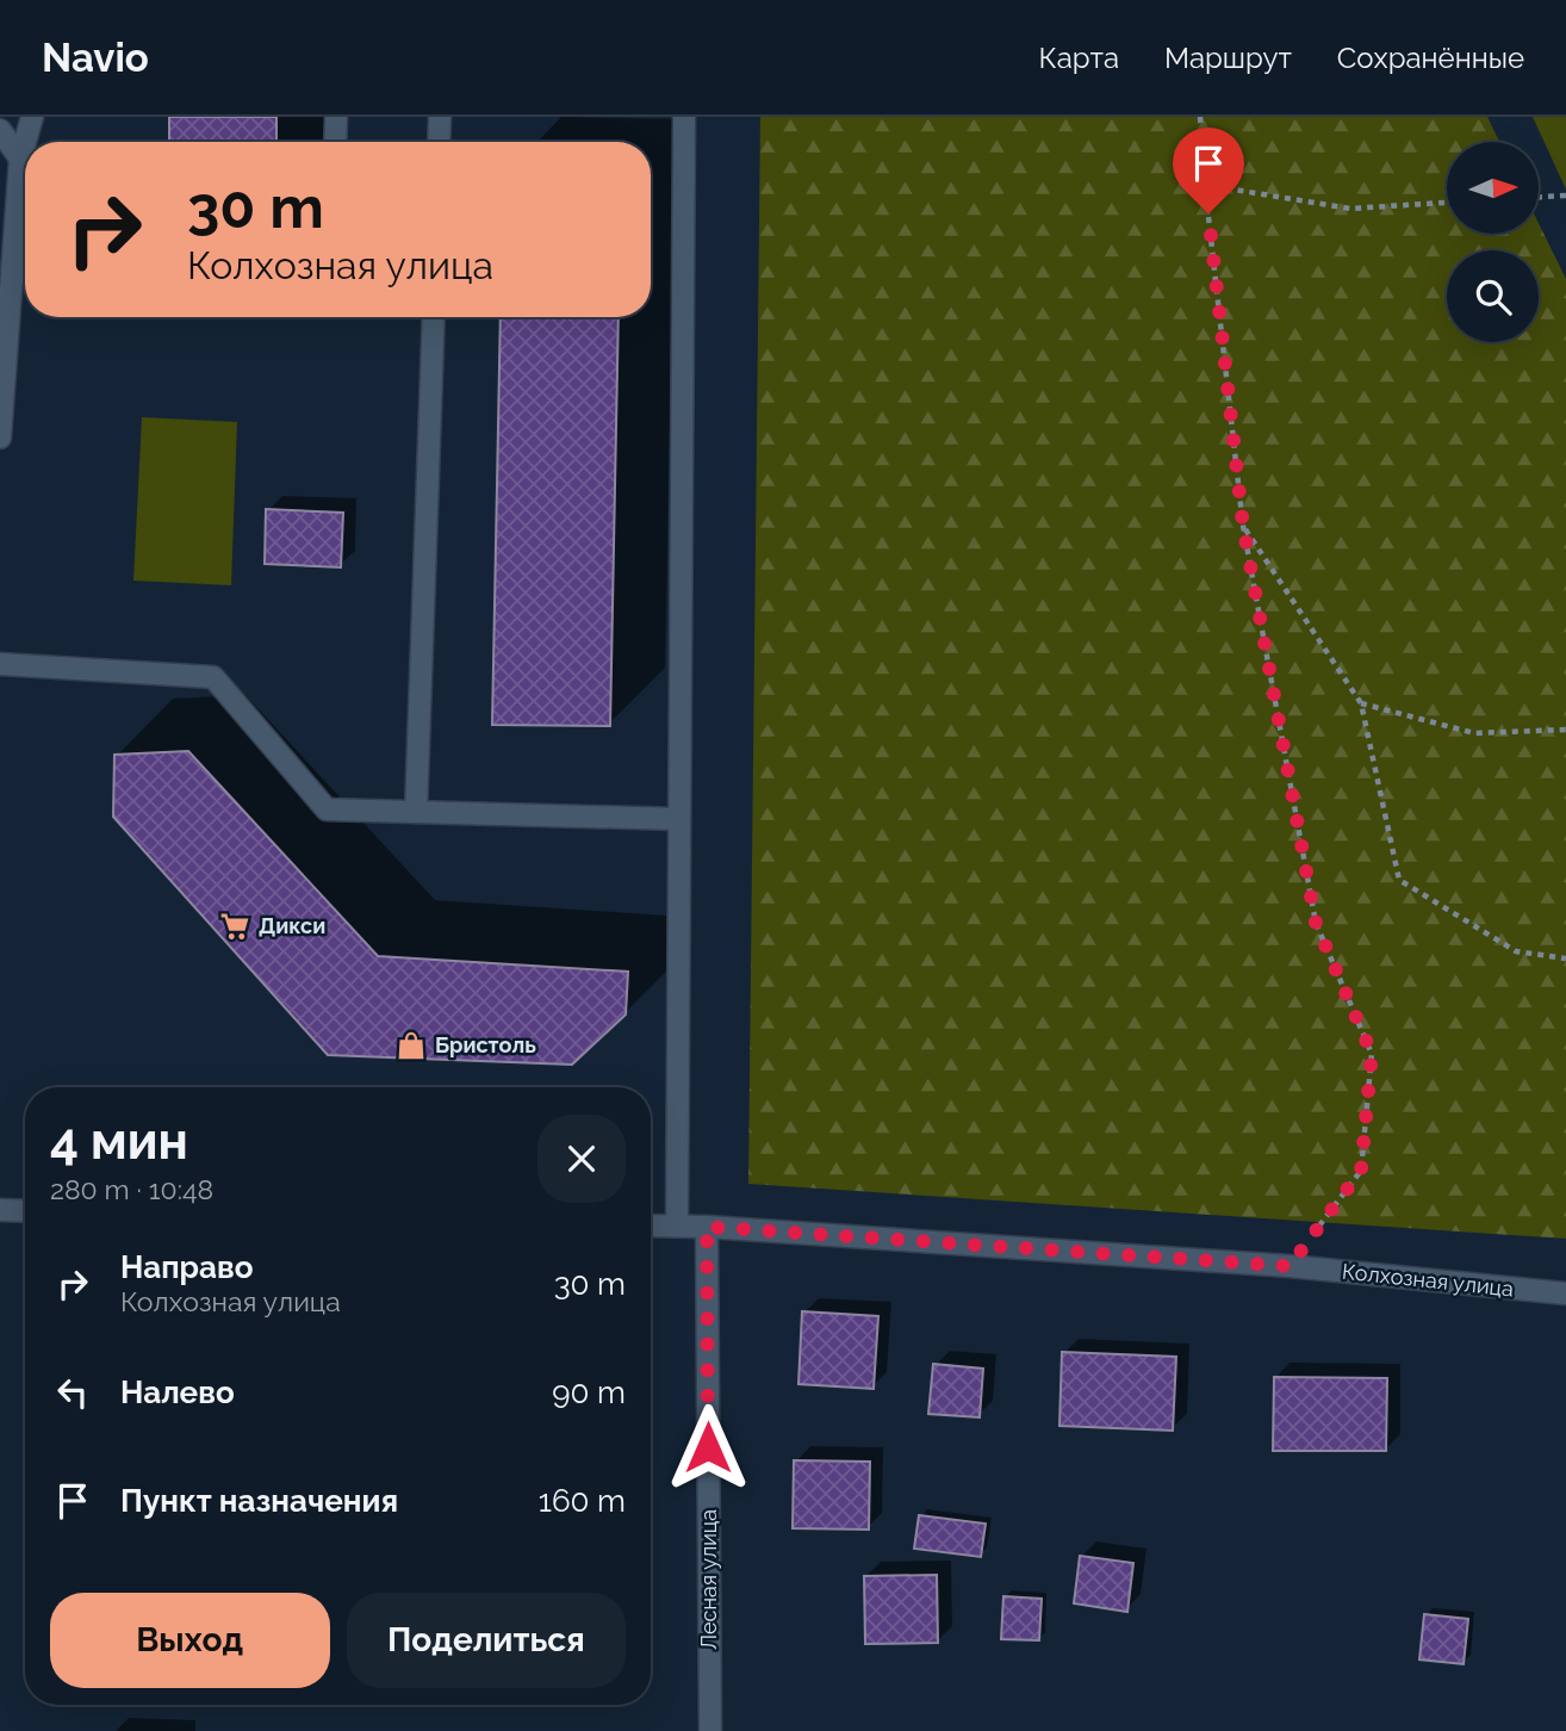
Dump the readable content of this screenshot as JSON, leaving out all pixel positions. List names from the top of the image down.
{
  "streets": {
    "street": ["Колхозная улица", "Лесная улица"]
  },
  "crossings": [
    ["Колхозная улица", "Лесная улица"]
  ],
  "places": {
    "supermarket": ["Дикси"],
    "shop": ["Бристоль"]
  },
  "north": "right",
  "page": {
    "header": "Navio",
    "nav": ["Карта", "Маршрут", "Сохранённые"],
    "turn": ["30 m", "Колхозная улица"],
    "heading": ["4 мин", "280 m · 10:48"],
    "list": [
      {
        "name": "Направо",
        "note": "Колхозная улица",
        "value": "30 m"
      },
      {
        "name": "Налево",
        "value": "90 m"
      },
      {
        "name": "Пункт назначения",
        "value": "160 m"
      }
    ],
    "buttons": ["Выход", "Поделиться"]
  }
}
